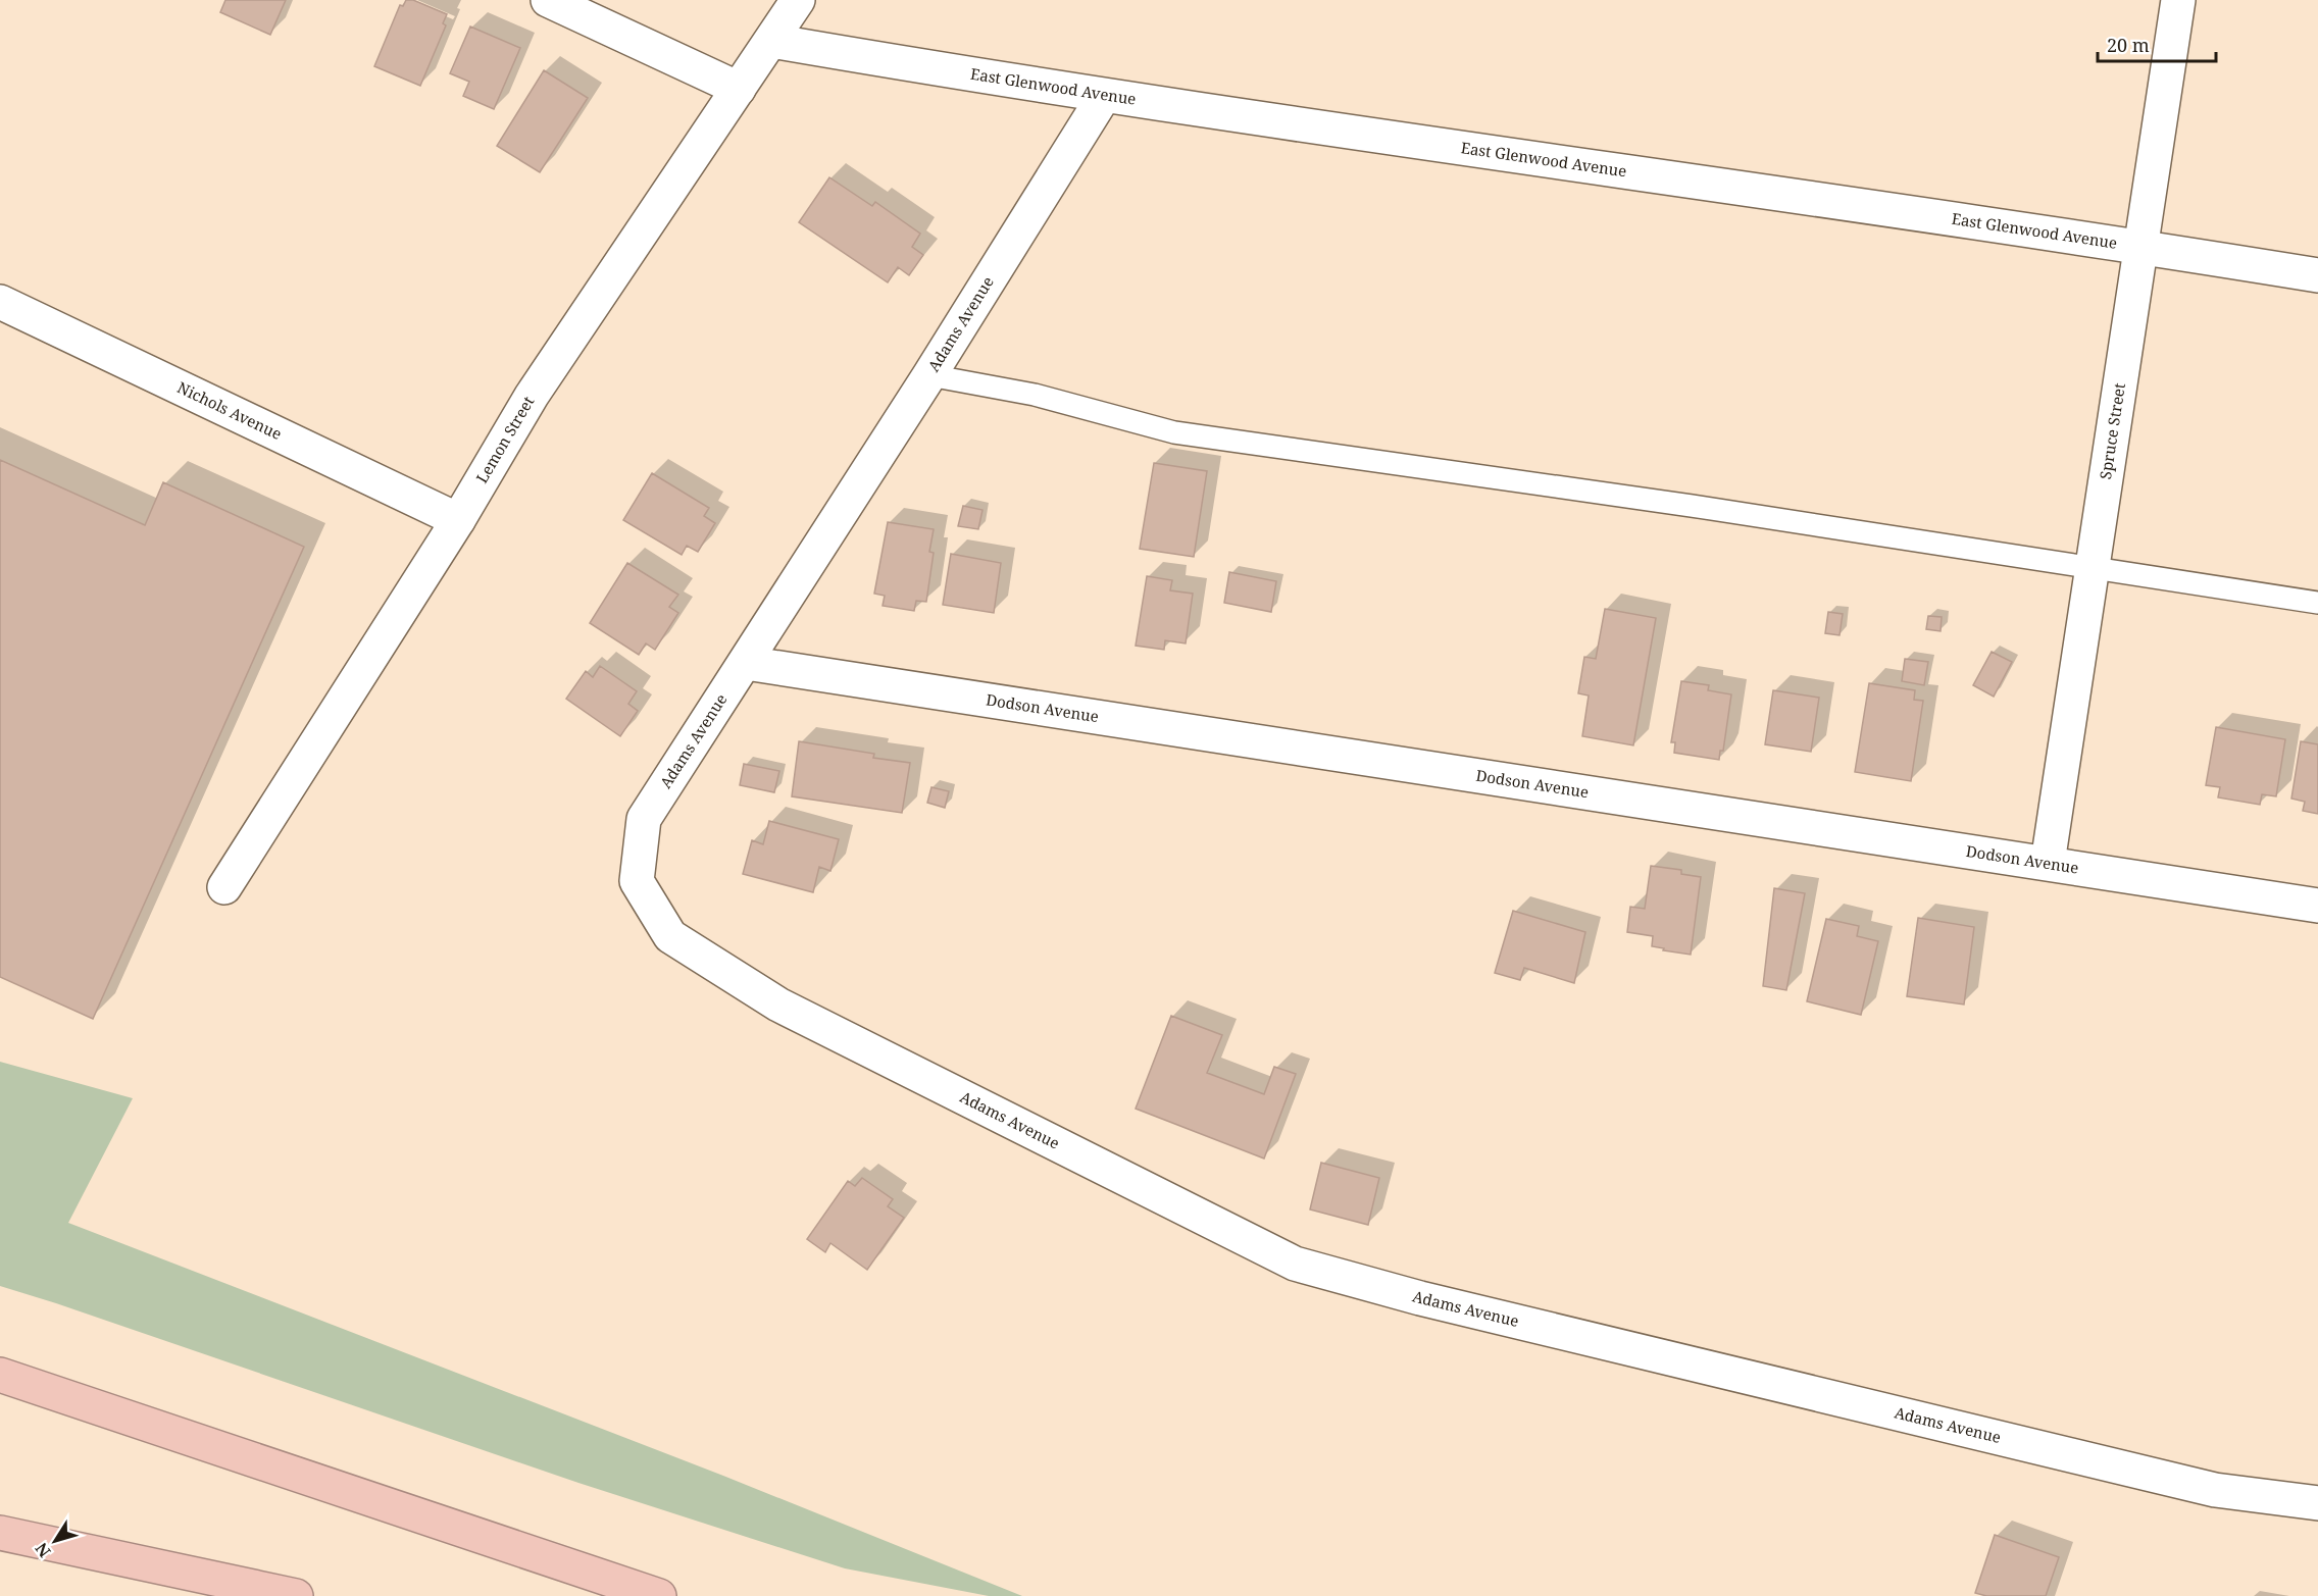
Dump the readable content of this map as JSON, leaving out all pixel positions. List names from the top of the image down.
{
  "streets": {
    "street": [
      "East Glenwood Avenue",
      "Adams Avenue",
      "Nichols Avenue",
      "Spruce Street",
      "Lemon Street",
      "Dodson Avenue"
    ]
  },
  "crossings": [
    ["East Glenwood Avenue", "Adams Avenue"],
    ["East Glenwood Avenue", "Spruce Street"],
    ["East Glenwood Avenue", "Lemon Street"],
    ["Adams Avenue", "Dodson Avenue"],
    ["Nichols Avenue", "Lemon Street"],
    ["Spruce Street", "Dodson Avenue"]
  ],
  "scale_bar": "20 m",
  "north": "bottom left"
}
